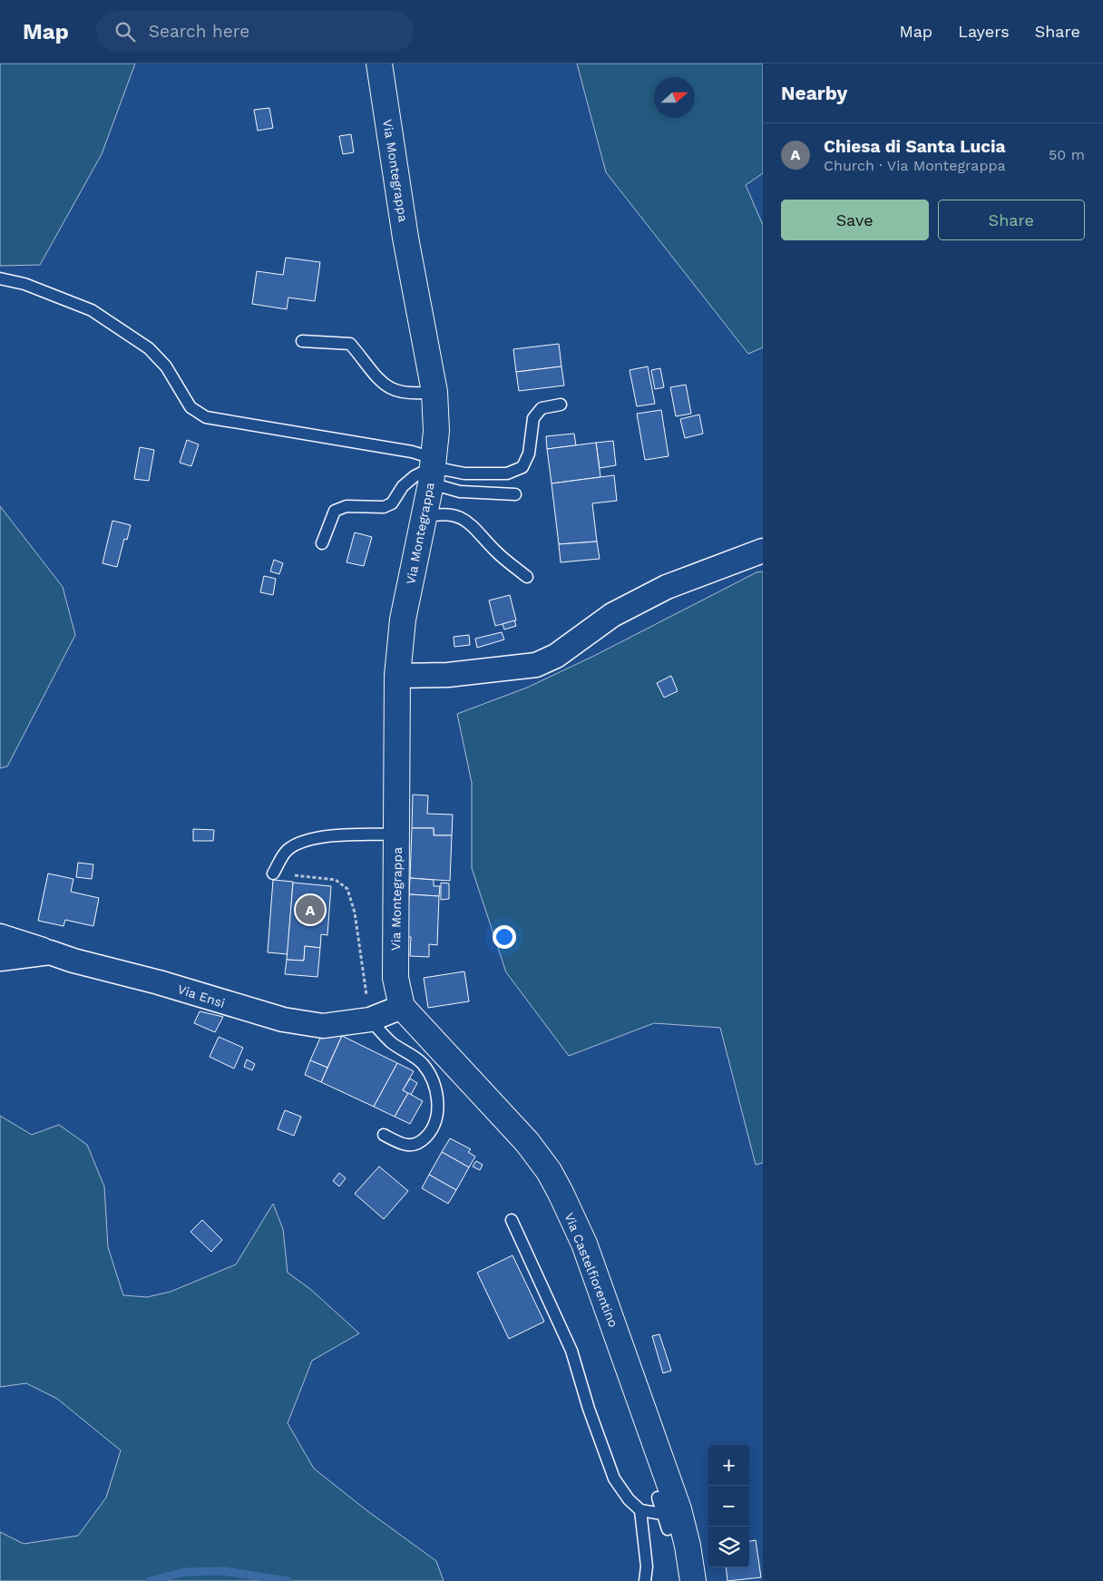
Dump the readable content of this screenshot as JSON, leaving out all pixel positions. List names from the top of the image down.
{
  "streets": {
    "street": ["Via Montegrappa", "Via Ensi", "Via Castelfiorentino"]
  },
  "crossings": [
    ["Via Montegrappa", "Via Ensi"],
    ["Via Montegrappa", "Via Castelfiorentino"],
    ["Via Ensi", "Via Castelfiorentino"]
  ],
  "north": "right",
  "page": {
    "header": "Map",
    "search": "Search here",
    "nav": ["Map", "Layers", "Share"],
    "heading": "Nearby",
    "list": [
      {
        "mark": "A",
        "name": "Chiesa di Santa Lucia",
        "note": "Church · Via Montegrappa",
        "value": "50 m"
      }
    ],
    "buttons": ["Save", "Share"],
    "pins": "A",
    "map_buttons": ["+", "−"]
  }
}
